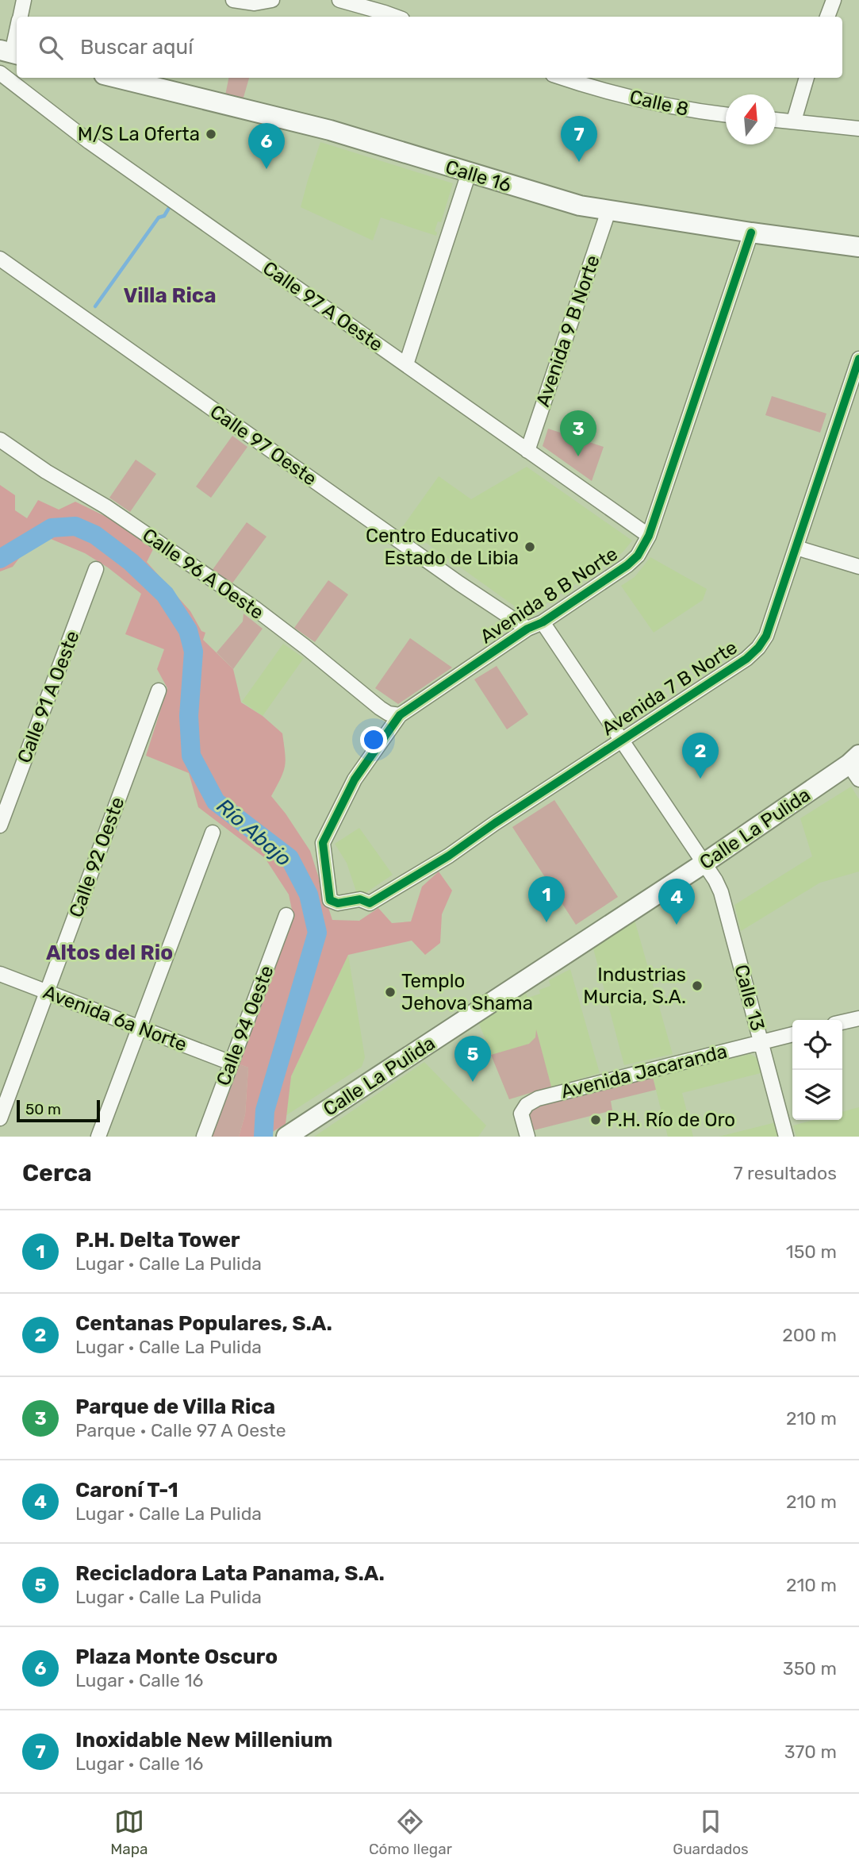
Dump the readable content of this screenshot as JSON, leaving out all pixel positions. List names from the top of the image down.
{
  "streets": {
    "main road": ["Calle 16", "Calle La Pulida"],
    "street": [
      "Calle 8",
      "Calle 97 A Oeste",
      "Avenida 9 B Norte",
      "Calle 97 Oeste",
      "Calle 96 A Oeste",
      "Avenida 8 B Norte",
      "Avenida 7 B Norte",
      "Calle 91 A Oeste",
      "Calle 92 Oeste",
      "Calle 13",
      "Avenida 6a Norte",
      "Calle 94 Oeste",
      "Avenida Jacaranda"
    ]
  },
  "crossings": [
    ["Calle 16", "Avenida 9 B Norte"],
    ["Calle 16", "Avenida 8 B Norte"],
    ["Calle 97 A Oeste", "Avenida 9 B Norte"],
    ["Calle 97 A Oeste", "Avenida 8 B Norte"],
    ["Calle 97 Oeste", "Avenida 8 B Norte"],
    ["Calle 96 A Oeste", "Avenida 8 B Norte"],
    ["Avenida 8 B Norte", "Avenida 7 B Norte"],
    ["Avenida 8 B Norte", "Calle 13"],
    ["Avenida 7 B Norte", "Calle 13"],
    ["Calle La Pulida", "Calle 13"],
    ["Calle 92 Oeste", "Avenida 6a Norte"],
    ["Calle 13", "Avenida Jacaranda"],
    ["Avenida 6a Norte", "Calle 94 Oeste"]
  ],
  "districts": ["Villa Rica", "Altos del Rio"],
  "water": ["Río Abajo"],
  "places": [
    "M/S La Oferta",
    "Centro Educativo Estado de Libia",
    "Industrias Murcia, S.A.",
    "Templo Jehova Shama",
    "P.H. Río de Oro"
  ],
  "scale_bar": "50 m",
  "north": "top",
  "page": {
    "search": "Buscar aquí",
    "pins": [
      "7",
      "6",
      "3",
      "2",
      "1",
      "4",
      "5"
    ],
    "scale": "50 m",
    "heading": ["Cerca", "7 resultados"],
    "list": [
      {
        "mark": "1",
        "name": "P.H. Delta Tower",
        "note": "Lugar · Calle La Pulida",
        "value": "150 m"
      },
      {
        "mark": "2",
        "name": "Centanas Populares, S.A.",
        "note": "Lugar · Calle La Pulida",
        "value": "200 m"
      },
      {
        "mark": "3",
        "name": "Parque de Villa Rica",
        "note": "Parque · Calle 97 A Oeste",
        "value": "210 m"
      },
      {
        "mark": "4",
        "name": "Caroní T-1",
        "note": "Lugar · Calle La Pulida",
        "value": "210 m"
      },
      {
        "mark": "5",
        "name": "Recicladora Lata Panama, S.A.",
        "note": "Lugar · Calle La Pulida",
        "value": "210 m"
      },
      {
        "mark": "6",
        "name": "Plaza Monte Oscuro",
        "note": "Lugar · Calle 16",
        "value": "350 m"
      },
      {
        "mark": "7",
        "name": "Inoxidable New Millenium",
        "note": "Lugar · Calle 16",
        "value": "370 m"
      }
    ],
    "nav": ["Mapa", "Cómo llegar", "Guardados"]
  }
}
